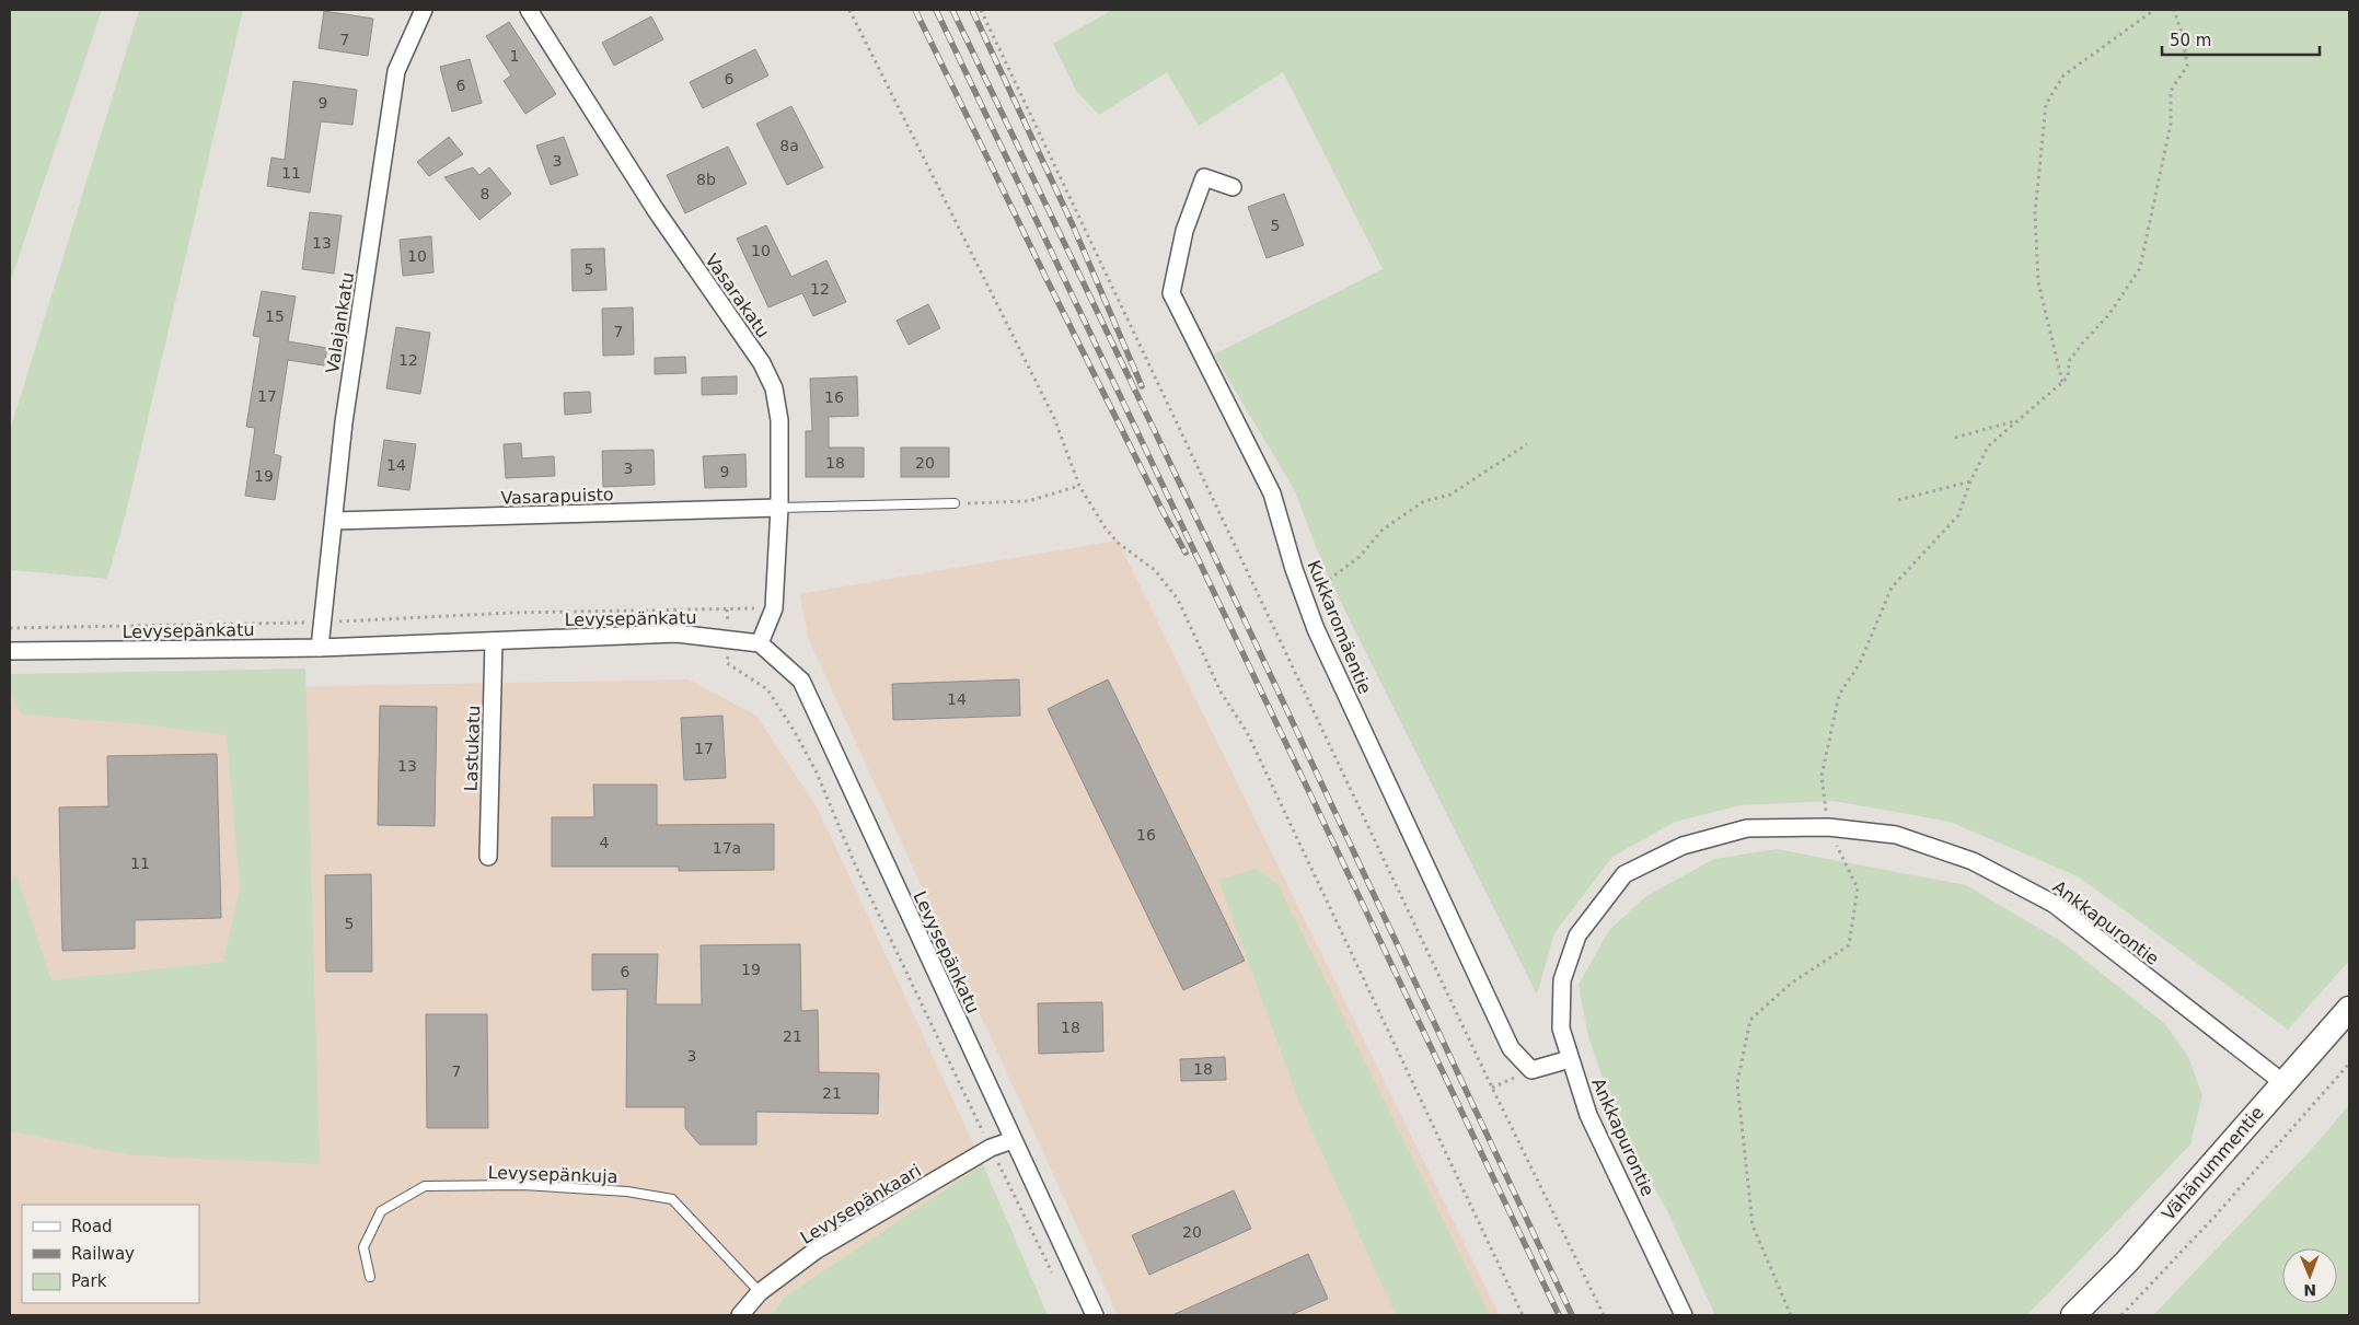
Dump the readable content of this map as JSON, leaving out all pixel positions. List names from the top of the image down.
{
  "streets": {
    "main road": ["Vähänummentie"],
    "street": [
      "Vasarakatu",
      "Valajankatu",
      "Vasarapuisto",
      "Levysepänkatu",
      "Kukkaromäentie",
      "Lastukatu",
      "Ankkapurontie",
      "Levysepänkaari"
    ],
    "lane": ["Levysepänkuja"]
  },
  "crossings": [
    ["Vasarakatu", "Vasarapuisto"],
    ["Vasarakatu", "Levysepänkatu"],
    ["Valajankatu", "Vasarapuisto"],
    ["Valajankatu", "Levysepänkatu"],
    ["Levysepänkatu", "Lastukatu"],
    ["Levysepänkatu", "Levysepänkaari"],
    ["Kukkaromäentie", "Ankkapurontie"],
    ["Ankkapurontie", "Vähänummentie"],
    ["Levysepänkuja", "Levysepänkaari"]
  ],
  "house_numbers": [
    "7",
    "1",
    "6",
    "6",
    "9",
    "8a",
    "3",
    "11",
    "8b",
    "8",
    "5",
    "13",
    "10",
    "10",
    "5",
    "12",
    "15",
    "7",
    "12",
    "17",
    "16",
    "18",
    "20",
    "14",
    "3",
    "9",
    "19",
    "14",
    "17",
    "13",
    "16",
    "4",
    "17a",
    "11",
    "5",
    "19",
    "6",
    "18",
    "21",
    "3",
    "18",
    "7",
    "21",
    "20"
  ],
  "legend": ["Road", "Railway", "Park"],
  "scale_bar": "50 m",
  "north": "bottom"
}
